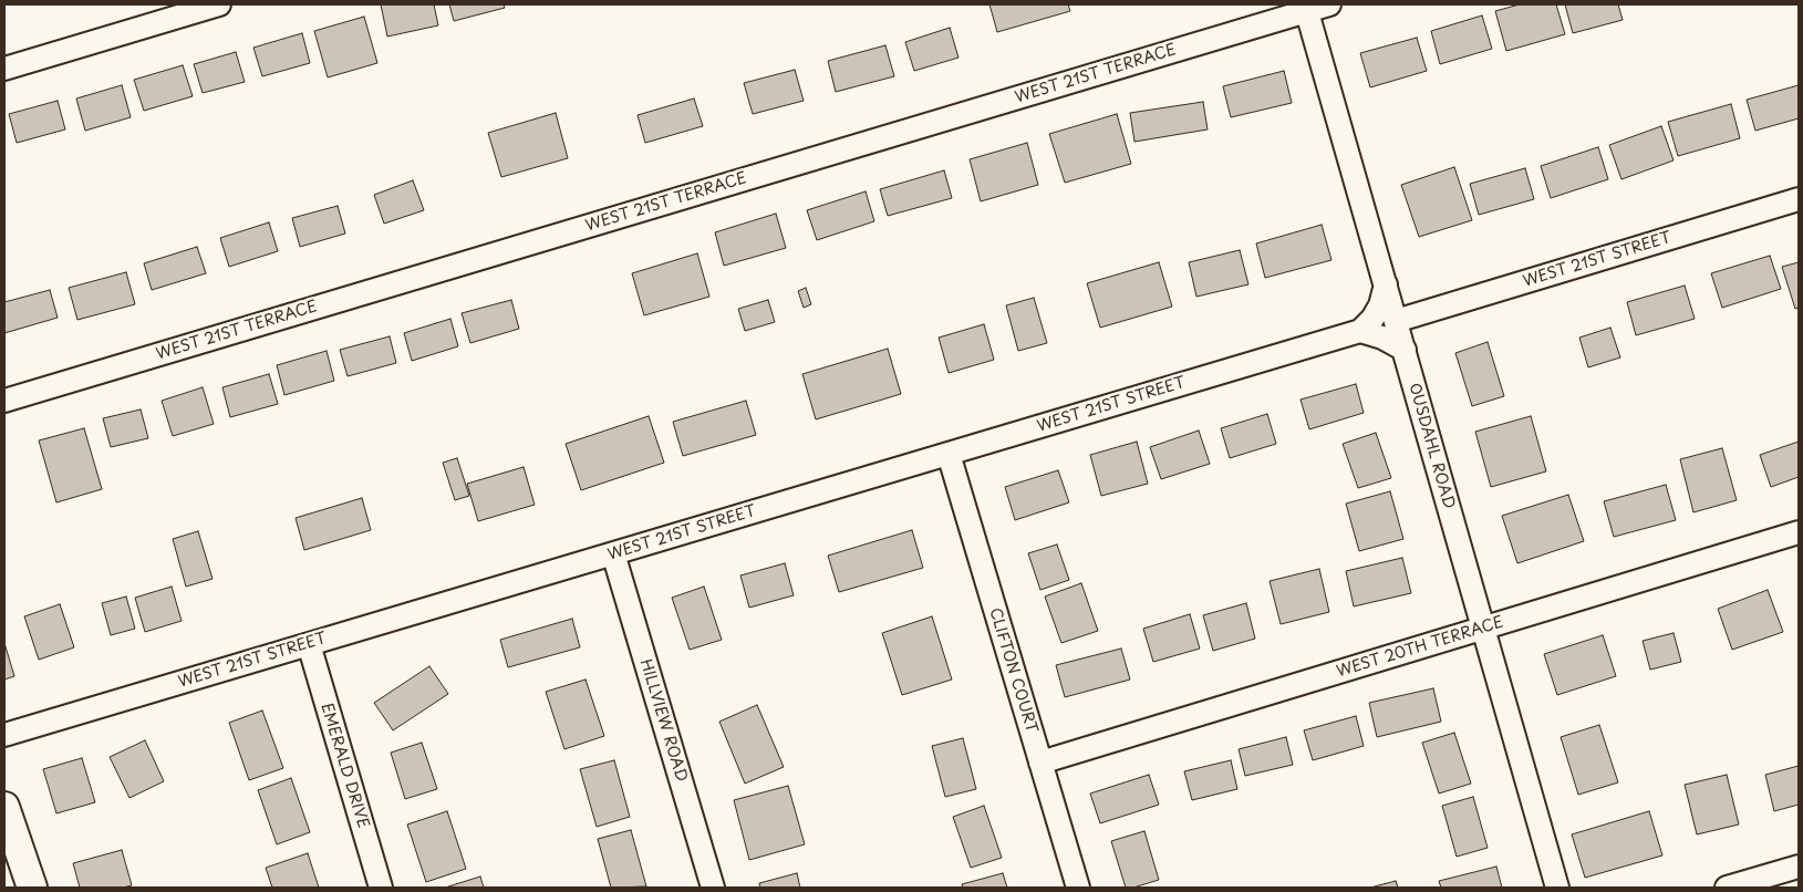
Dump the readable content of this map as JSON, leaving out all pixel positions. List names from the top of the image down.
{
  "streets": {
    "street": [
      "WEST 21ST TERRACE",
      "WEST 21ST STREET",
      "OUSDAHL ROAD",
      "WEST 20TH TERRACE",
      "CLIFTON COURT",
      "HILLVIEW ROAD",
      "EMERALD DRIVE"
    ]
  },
  "crossings": [
    ["WEST 21ST TERRACE", "OUSDAHL ROAD"],
    ["WEST 21ST STREET", "OUSDAHL ROAD"],
    ["WEST 21ST STREET", "CLIFTON COURT"],
    ["WEST 21ST STREET", "HILLVIEW ROAD"],
    ["WEST 21ST STREET", "EMERALD DRIVE"],
    ["OUSDAHL ROAD", "WEST 20TH TERRACE"],
    ["WEST 20TH TERRACE", "CLIFTON COURT"]
  ]
}
